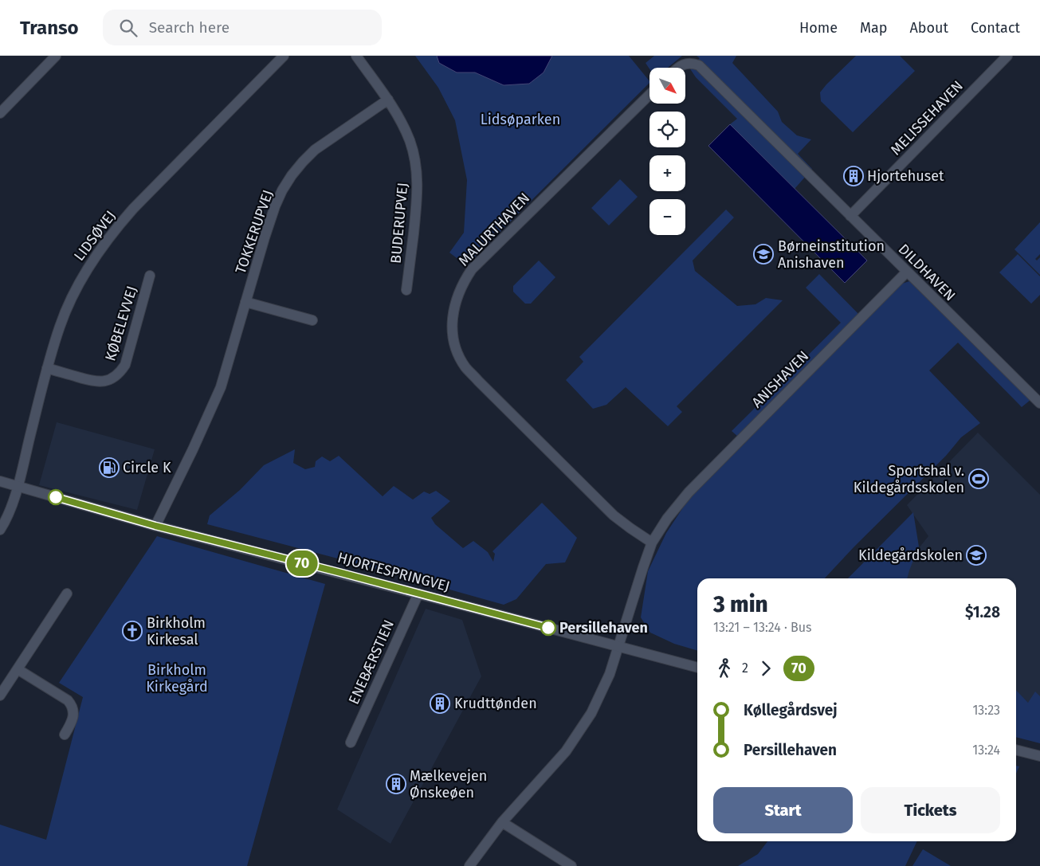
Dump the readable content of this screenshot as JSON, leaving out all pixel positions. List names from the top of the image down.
{
  "streets": {
    "street": [
      "MELISSEHAVEN",
      "BUDERUPVEJ",
      "MALURTHAVEN",
      "TOKKERUPVEJ",
      "LIDSØVEJ",
      "DILDHAVEN",
      "KØBELEVVEJ",
      "ANISHAVEN",
      "HJORTESPRINGVEJ",
      "ENEBÆRSTIEN"
    ]
  },
  "crossings": [
    ["MELISSEHAVEN", "DILDHAVEN"],
    ["BUDERUPVEJ", "TOKKERUPVEJ"],
    ["MALURTHAVEN", "ANISHAVEN"],
    ["TOKKERUPVEJ", "HJORTESPRINGVEJ"],
    ["LIDSØVEJ", "KØBELEVVEJ"],
    ["LIDSØVEJ", "HJORTESPRINGVEJ"],
    ["DILDHAVEN", "ANISHAVEN"],
    ["HJORTESPRINGVEJ", "ENEBÆRSTIEN"]
  ],
  "parks": ["Lidsøparken", "Birkholm Kirkegård"],
  "places": {
    "building": ["Hjortehuset", "Krudttønden", "Mælkevejen Ønskeøen"],
    "school or university": ["Børneinstitution Anishaven", "Kildegårdskolen"],
    "fuel station": ["Circle K"],
    "sports": ["Sportshal v. Kildegårdsskolen"],
    "other": ["Persillehaven"],
    "church": ["Birkholm Kirkesal"]
  },
  "lines": ["bus line 70"],
  "north": "bottom right",
  "page": {
    "header": "Transo",
    "search": "Search here",
    "nav": [
      "Home",
      "Map",
      "About",
      "Contact"
    ],
    "on_map": "70",
    "map_buttons": ["+", "−"],
    "heading": ["3 min", "13:21 – 13:24 · Bus", "$1.28"],
    "legs": ["2", "70"],
    "list": [
      {
        "name": "Køllegårdsvej",
        "value": "13:23"
      },
      {
        "name": "Persillehaven",
        "value": "13:24"
      }
    ],
    "buttons": ["Start", "Tickets"]
  }
}
